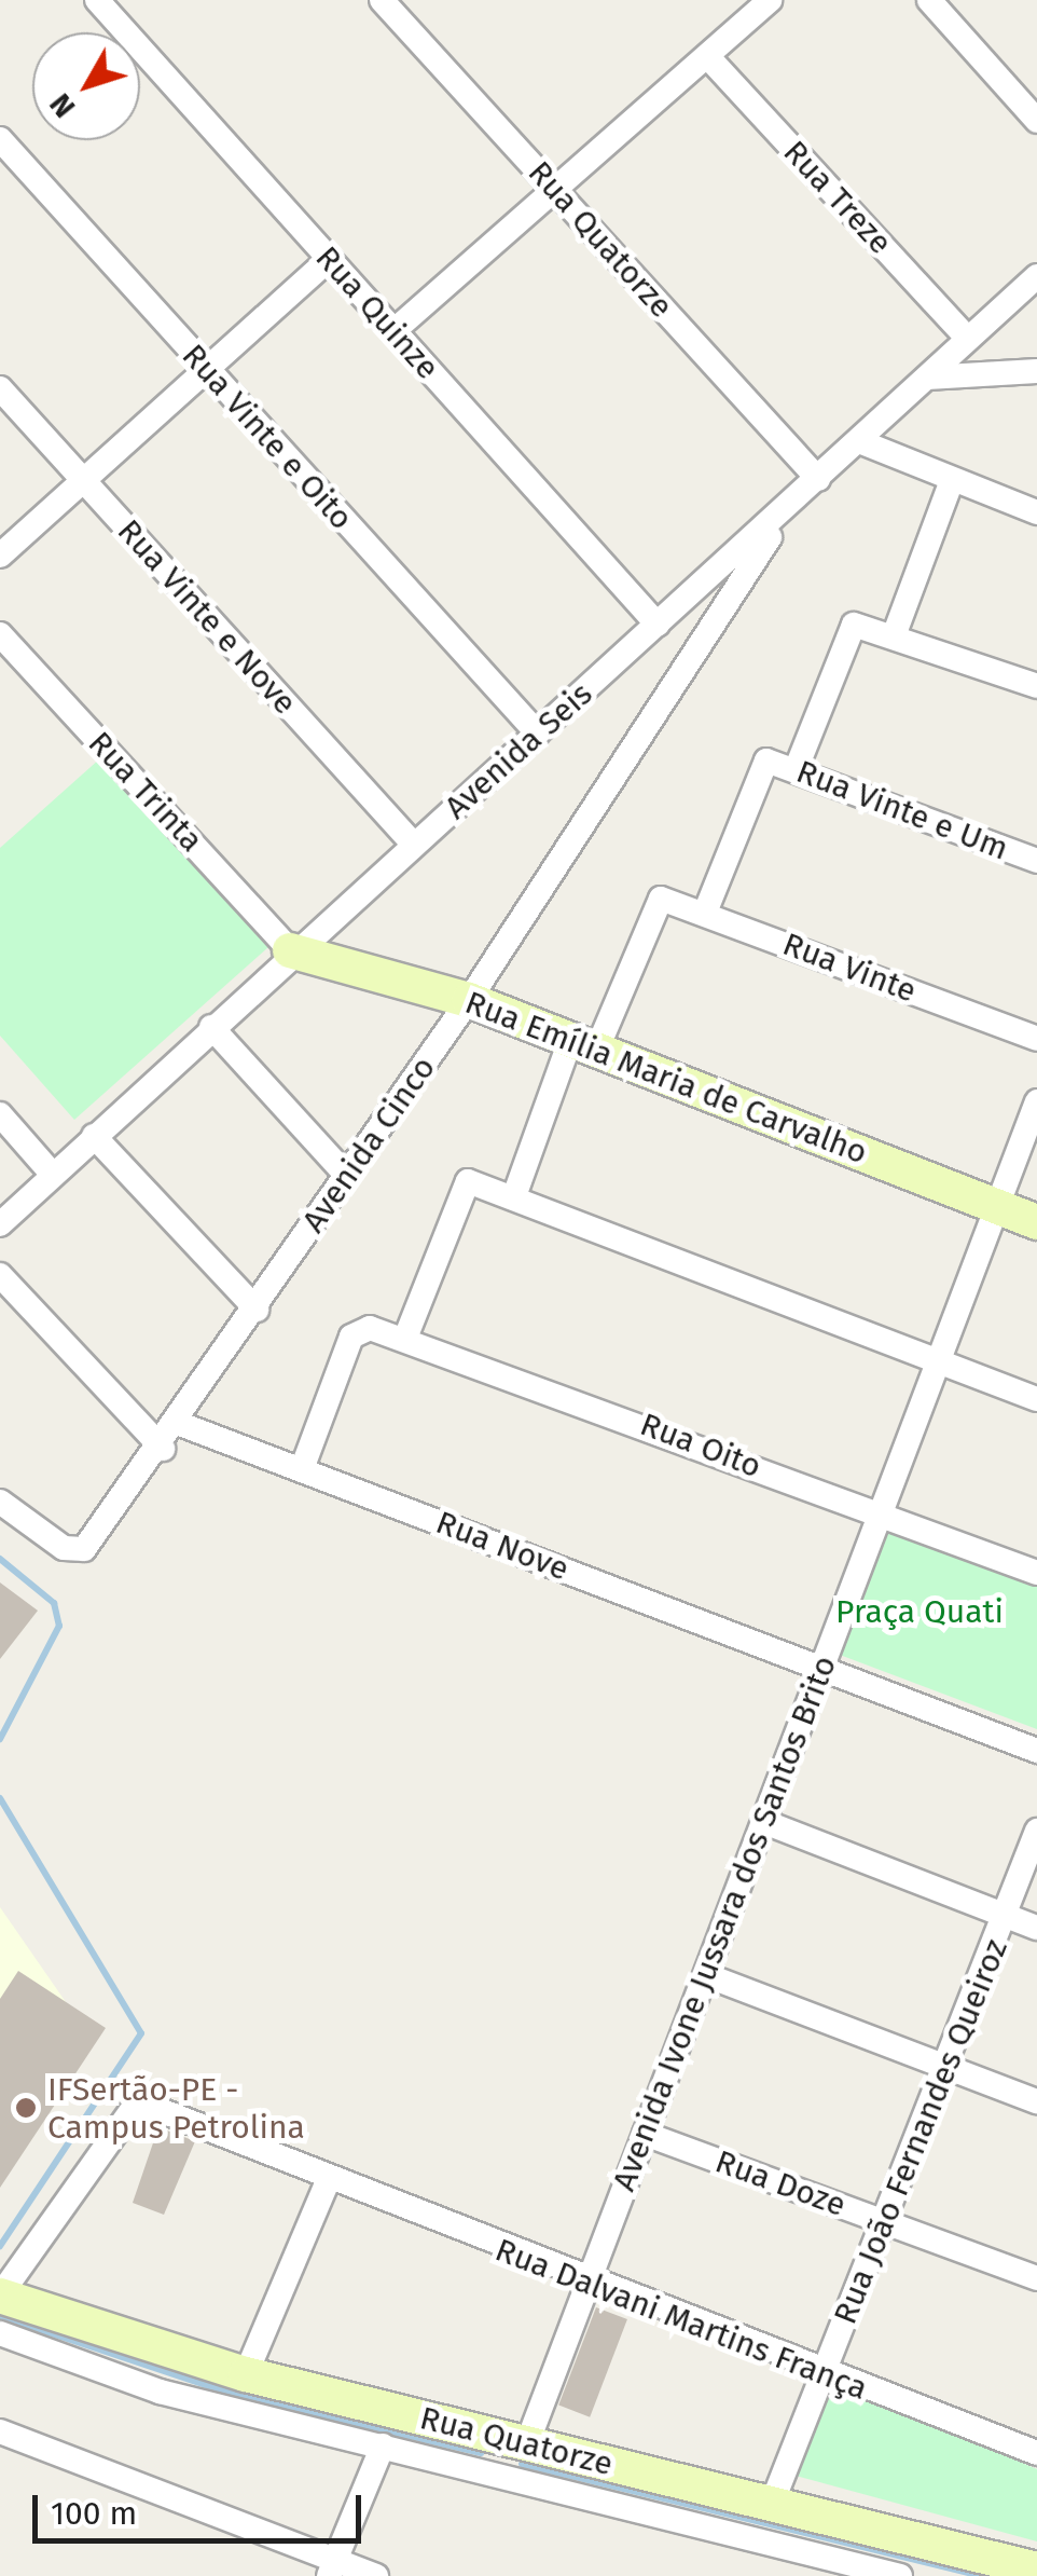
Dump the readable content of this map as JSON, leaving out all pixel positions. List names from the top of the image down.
{
  "streets": {
    "street": [
      "Rua Treze",
      "Rua Quatorze",
      "Rua Quinze",
      "Rua Vinte e Oito",
      "Rua Vinte e Nove",
      "Avenida Seis",
      "Rua Trinta",
      "Rua Vinte e Um",
      "Rua Vinte",
      "Rua Emília Maria de Carvalho",
      "Avenida Cinco",
      "Rua Oito",
      "Rua Nove",
      "Avenida Ivone Jussara dos Santos Brito",
      "Rua João Fernandes Queiroz",
      "Rua Doze",
      "Rua Dalvani Martins França"
    ]
  },
  "crossings": [
    ["Rua Treze", "Avenida Seis"],
    ["Rua Quatorze", "Avenida Seis"],
    ["Rua Quatorze", "Avenida Ivone Jussara dos Santos Brito"],
    ["Rua Quinze", "Avenida Seis"],
    ["Rua Vinte e Oito", "Avenida Seis"],
    ["Rua Vinte e Nove", "Avenida Seis"],
    ["Avenida Seis", "Rua Trinta"],
    ["Avenida Seis", "Rua Emília Maria de Carvalho"],
    ["Avenida Seis", "Avenida Cinco"],
    ["Rua Trinta", "Rua Emília Maria de Carvalho"],
    ["Rua Vinte e Um", "Rua Vinte"],
    ["Rua Vinte", "Rua Emília Maria de Carvalho"],
    ["Rua Emília Maria de Carvalho", "Avenida Cinco"],
    ["Rua Emília Maria de Carvalho", "Avenida Ivone Jussara dos Santos Brito"],
    ["Avenida Cinco", "Rua Nove"],
    ["Rua Oito", "Rua Nove"],
    ["Rua Oito", "Avenida Ivone Jussara dos Santos Brito"],
    ["Rua Nove", "Avenida Ivone Jussara dos Santos Brito"],
    ["Avenida Ivone Jussara dos Santos Brito", "Rua Doze"],
    ["Avenida Ivone Jussara dos Santos Brito", "Rua Dalvani Martins França"],
    ["Rua João Fernandes Queiroz", "Rua Doze"],
    ["Rua João Fernandes Queiroz", "Rua Dalvani Martins França"]
  ],
  "parks": ["Praça Quati"],
  "places": ["IFSertão-PE - Campus Petrolina"],
  "scale_bar": "100 m",
  "north": "bottom left"
}
